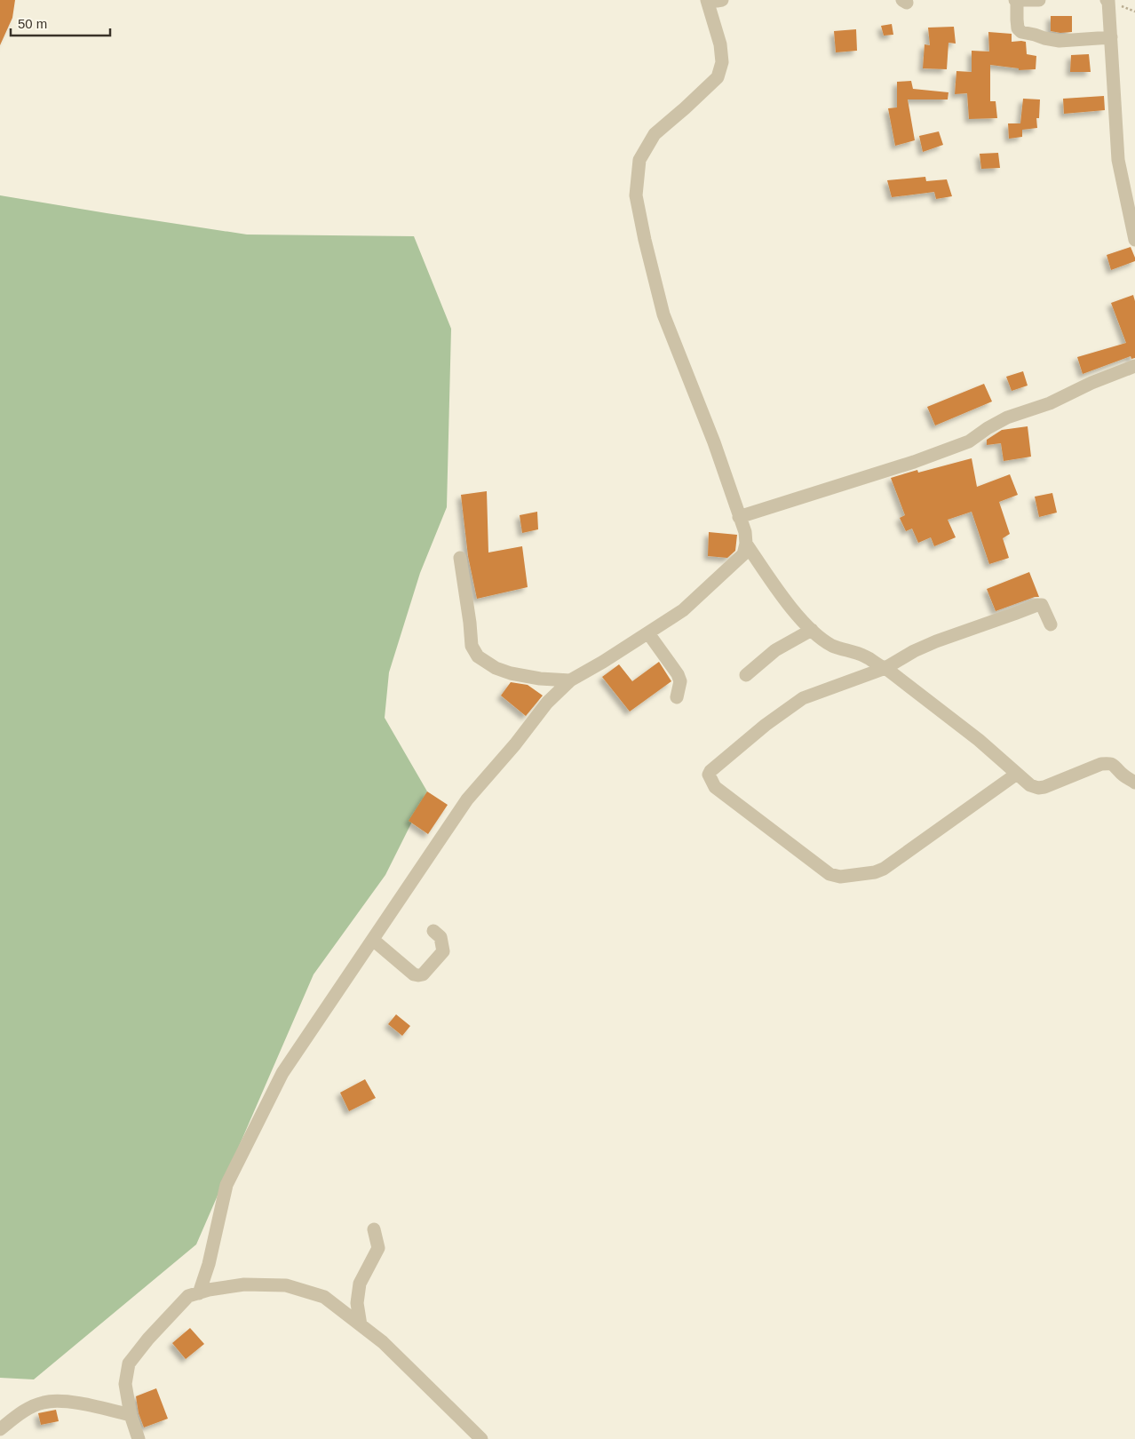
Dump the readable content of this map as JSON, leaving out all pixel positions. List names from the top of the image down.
{
  "scale_bar": "50 m"
}
